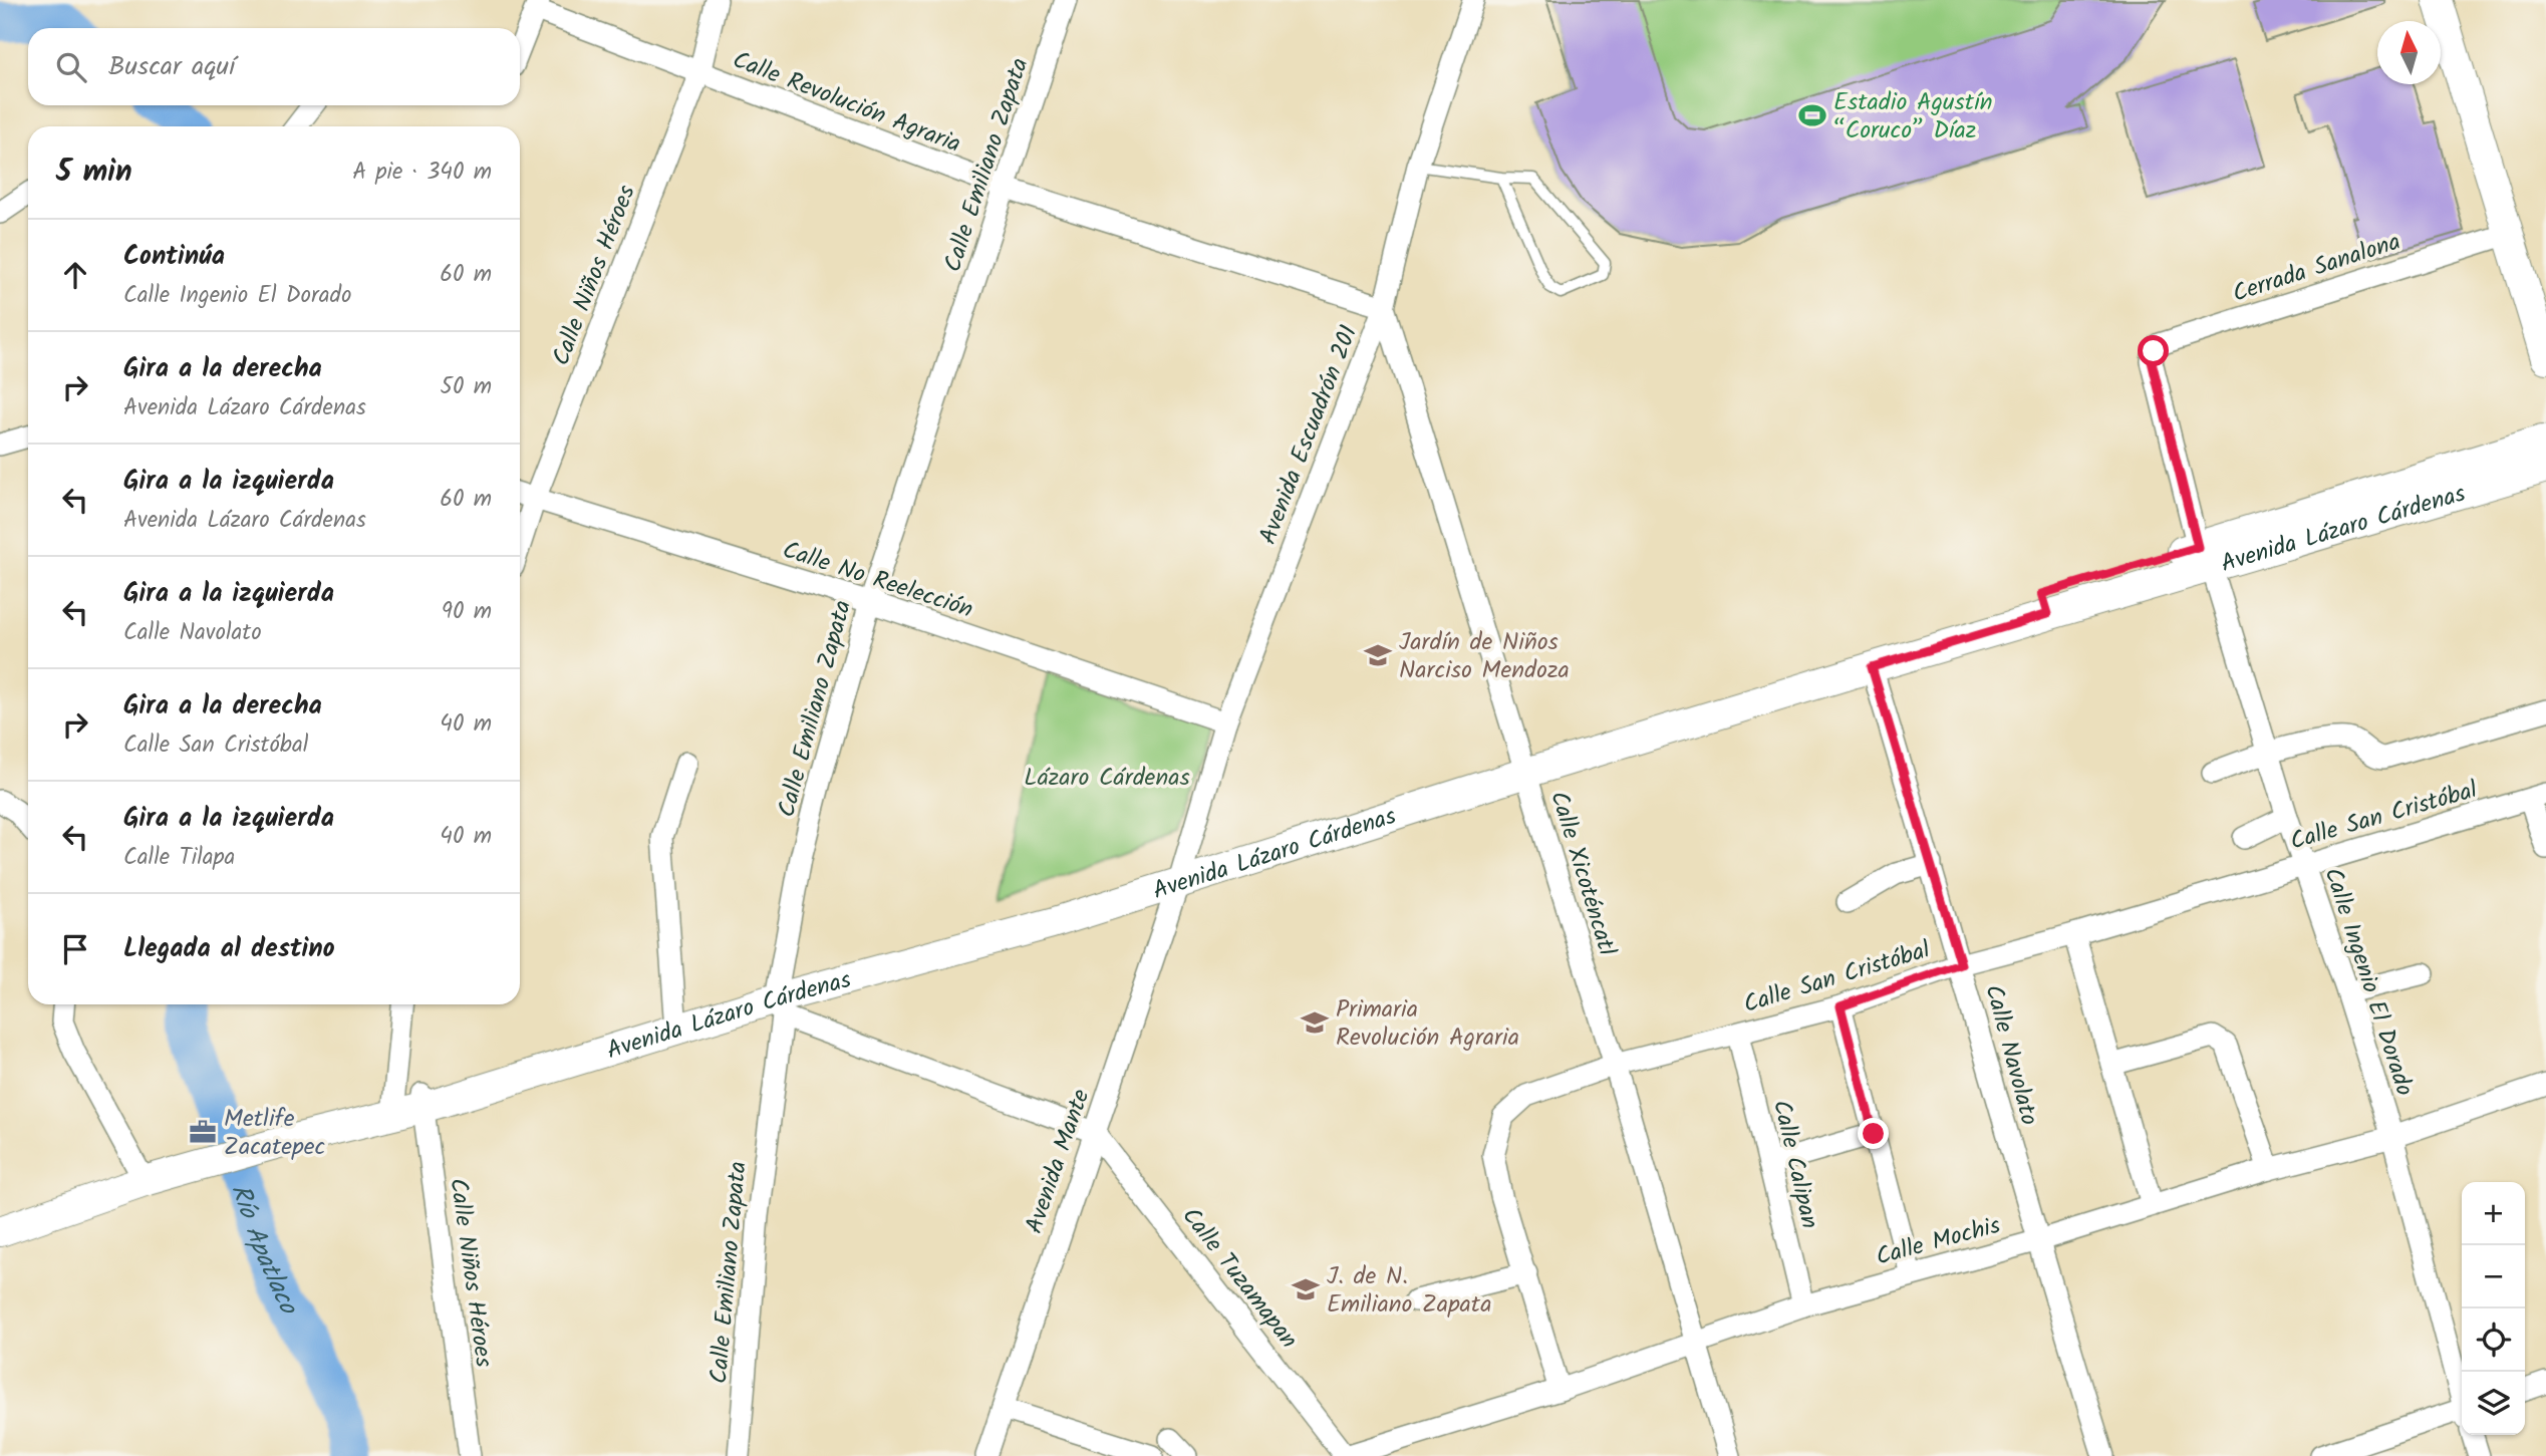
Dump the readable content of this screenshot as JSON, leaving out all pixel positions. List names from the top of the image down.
{
  "streets": {
    "main road": ["Avenida Lázaro Cárdenas"],
    "street": [
      "Calle Revolución Agraria",
      "Calle Emiliano Zapata",
      "Cerrada Sanalona",
      "Calle Niños Héroes",
      "Avenida Escuadrón 201",
      "Calle No Reelección",
      "Calle San Cristóbal",
      "Calle Xicoténcatl",
      "Calle Ingenio El Dorado",
      "Calle Navolato",
      "Avenida Mante",
      "Calle Calipan",
      "Calle Mochis",
      "Calle Tuzamapan"
    ]
  },
  "crossings": [
    ["Calle Revolución Agraria", "Calle Emiliano Zapata"],
    ["Calle Revolución Agraria", "Calle Niños Héroes"],
    ["Calle Revolución Agraria", "Avenida Escuadrón 201"],
    ["Calle Revolución Agraria", "Calle Xicoténcatl"],
    ["Calle Emiliano Zapata", "Avenida Lázaro Cárdenas"],
    ["Calle Emiliano Zapata", "Calle No Reelección"],
    ["Cerrada Sanalona", "Calle Ingenio El Dorado"],
    ["Calle Niños Héroes", "Avenida Lázaro Cárdenas"],
    ["Calle Niños Héroes", "Calle No Reelección"],
    ["Avenida Escuadrón 201", "Avenida Lázaro Cárdenas"],
    ["Avenida Escuadrón 201", "Calle No Reelección"],
    ["Avenida Escuadrón 201", "Calle Xicoténcatl"],
    ["Avenida Escuadrón 201", "Avenida Mante"],
    ["Avenida Lázaro Cárdenas", "Calle Xicoténcatl"],
    ["Avenida Lázaro Cárdenas", "Calle Ingenio El Dorado"],
    ["Avenida Lázaro Cárdenas", "Calle Navolato"],
    ["Avenida Lázaro Cárdenas", "Avenida Mante"],
    ["Calle San Cristóbal", "Calle Xicoténcatl"],
    ["Calle San Cristóbal", "Calle Ingenio El Dorado"],
    ["Calle San Cristóbal", "Calle Navolato"],
    ["Calle San Cristóbal", "Calle Calipan"],
    ["Calle San Cristóbal", "Calle Mochis"],
    ["Calle Xicoténcatl", "Calle Mochis"],
    ["Calle Ingenio El Dorado", "Calle Mochis"],
    ["Calle Navolato", "Calle Mochis"],
    ["Avenida Mante", "Calle Tuzamapan"],
    ["Calle Calipan", "Calle Mochis"],
    ["Calle Mochis", "Calle Tuzamapan"]
  ],
  "water": ["Río Apatlaco"],
  "parks": ["Lázaro Cárdenas"],
  "places": {
    "sports": ["Estadio Agustín “Coruco” Díaz"],
    "school or university": ["Jardín de Niños Narciso Mendoza", "Primaria Revolución Agraria", "J. de N. Emiliano Zapata"],
    "office": ["Metlife Zacatepec"]
  },
  "north": "top",
  "page": {
    "search": "Buscar aquí",
    "heading": ["5 min", "A pie · 340 m"],
    "list": [
      ["Continúa", "Calle Ingenio El Dorado", "60 m"],
      ["Gira a la derecha", "Avenida Lázaro Cárdenas", "50 m"],
      ["Gira a la izquierda", "Avenida Lázaro Cárdenas", "60 m"],
      ["Gira a la izquierda", "Calle Navolato", "90 m"],
      ["Gira a la derecha", "Calle San Cristóbal", "40 m"],
      ["Gira a la izquierda", "Calle Tilapa", "40 m"],
      "Llegada al destino"
    ],
    "map_buttons": ["+", "−"]
  }
}
